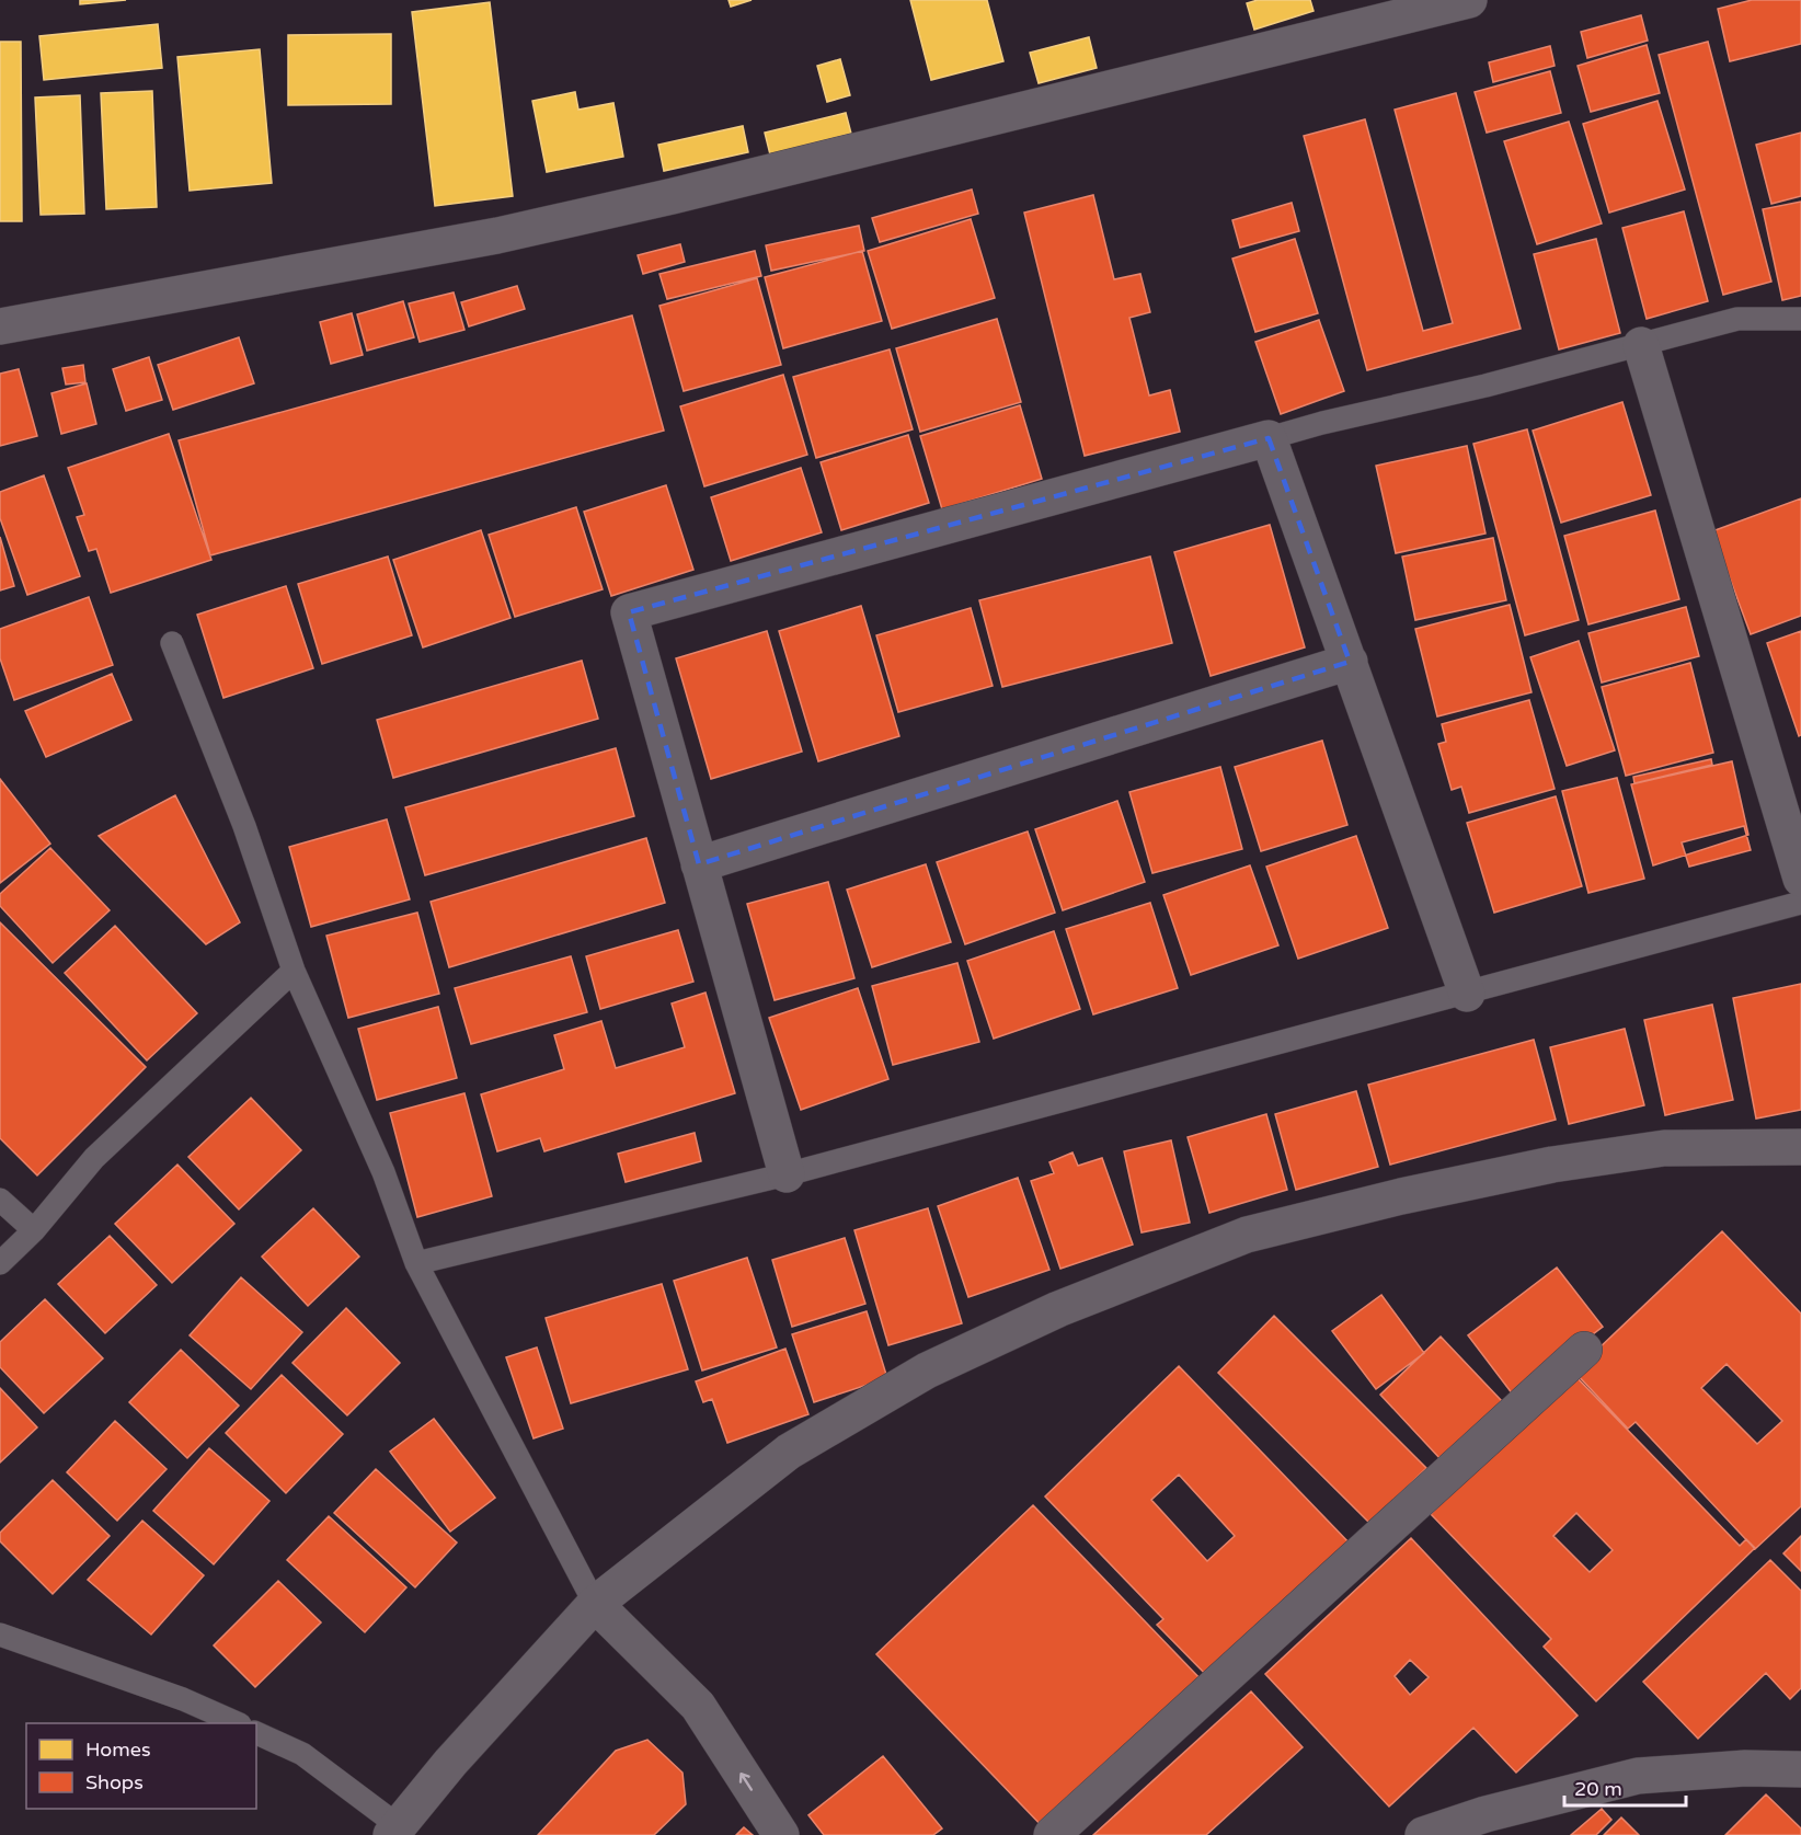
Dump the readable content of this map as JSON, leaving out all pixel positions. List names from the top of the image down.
{
  "legend": ["Homes", "Shops"],
  "scale_bar": "20 m"
}
